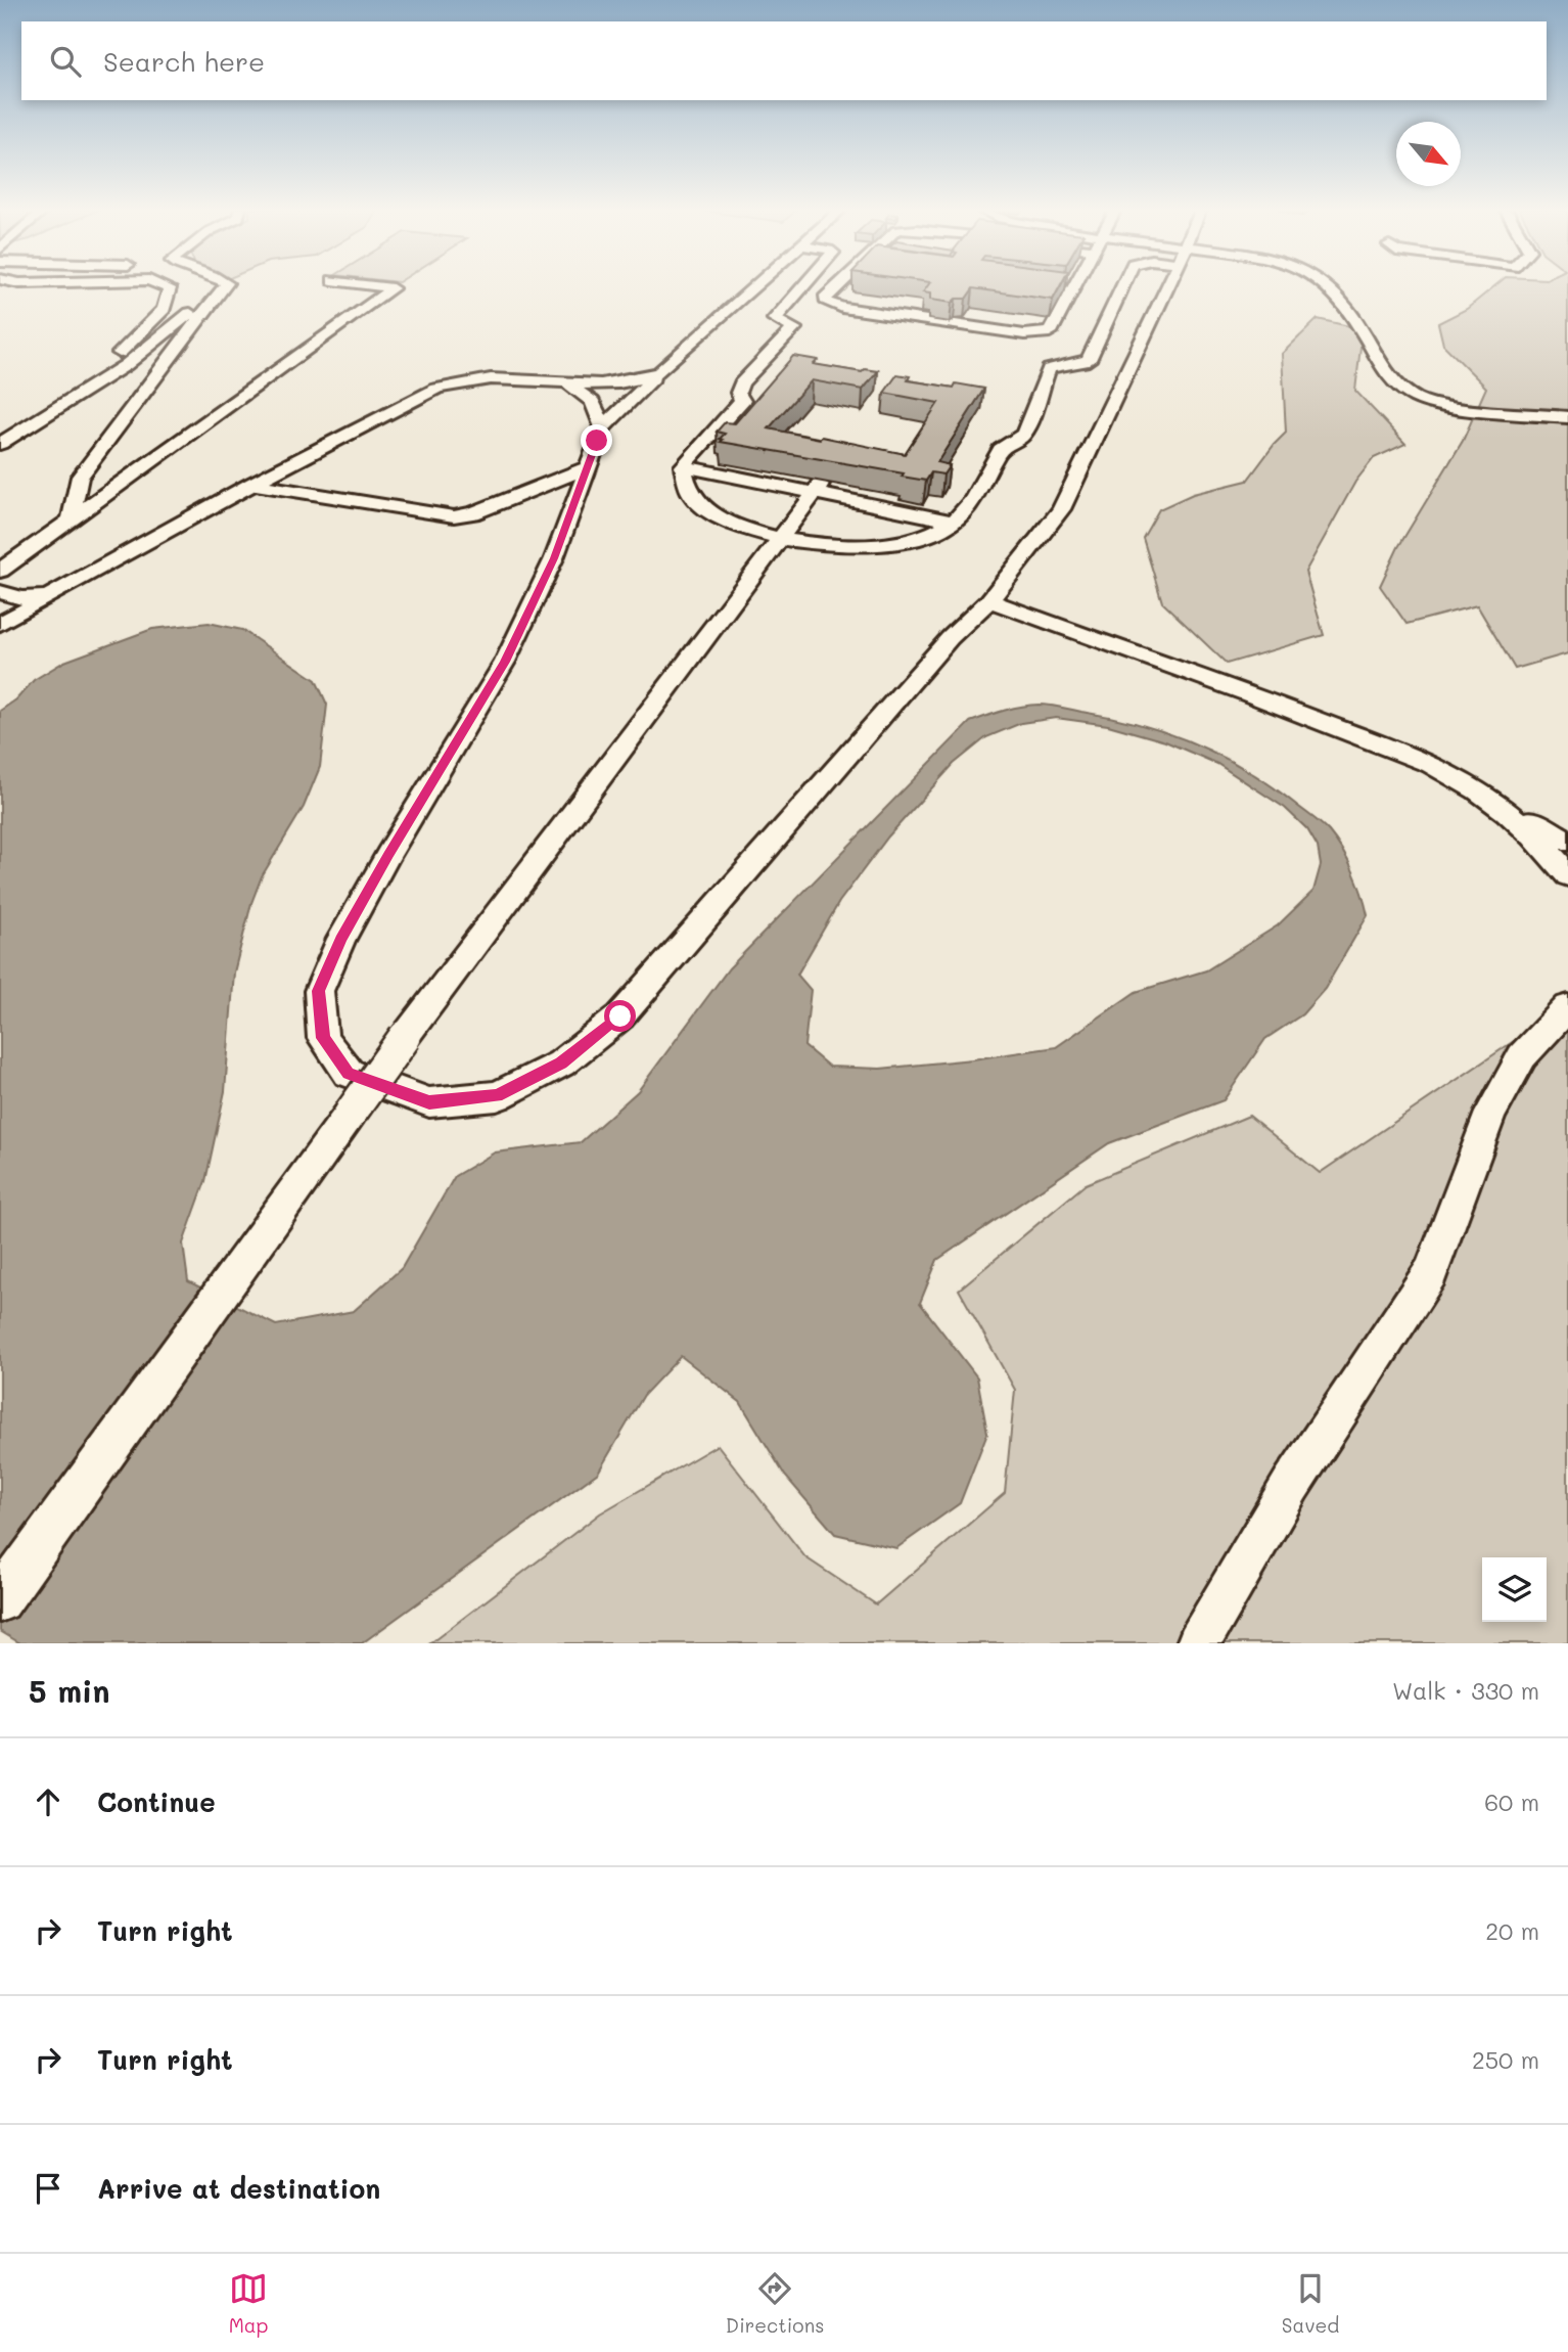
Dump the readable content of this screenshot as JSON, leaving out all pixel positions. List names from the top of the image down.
{
  "north": "bottom right",
  "page": {
    "search": "Search here",
    "heading": ["5 min", "Walk · 330 m"],
    "list": [
      ["Continue", "60 m"],
      ["Turn right", "20 m"],
      ["Turn right", "250 m"],
      "Arrive at destination"
    ],
    "nav": ["Map", "Directions", "Saved"]
  }
}
